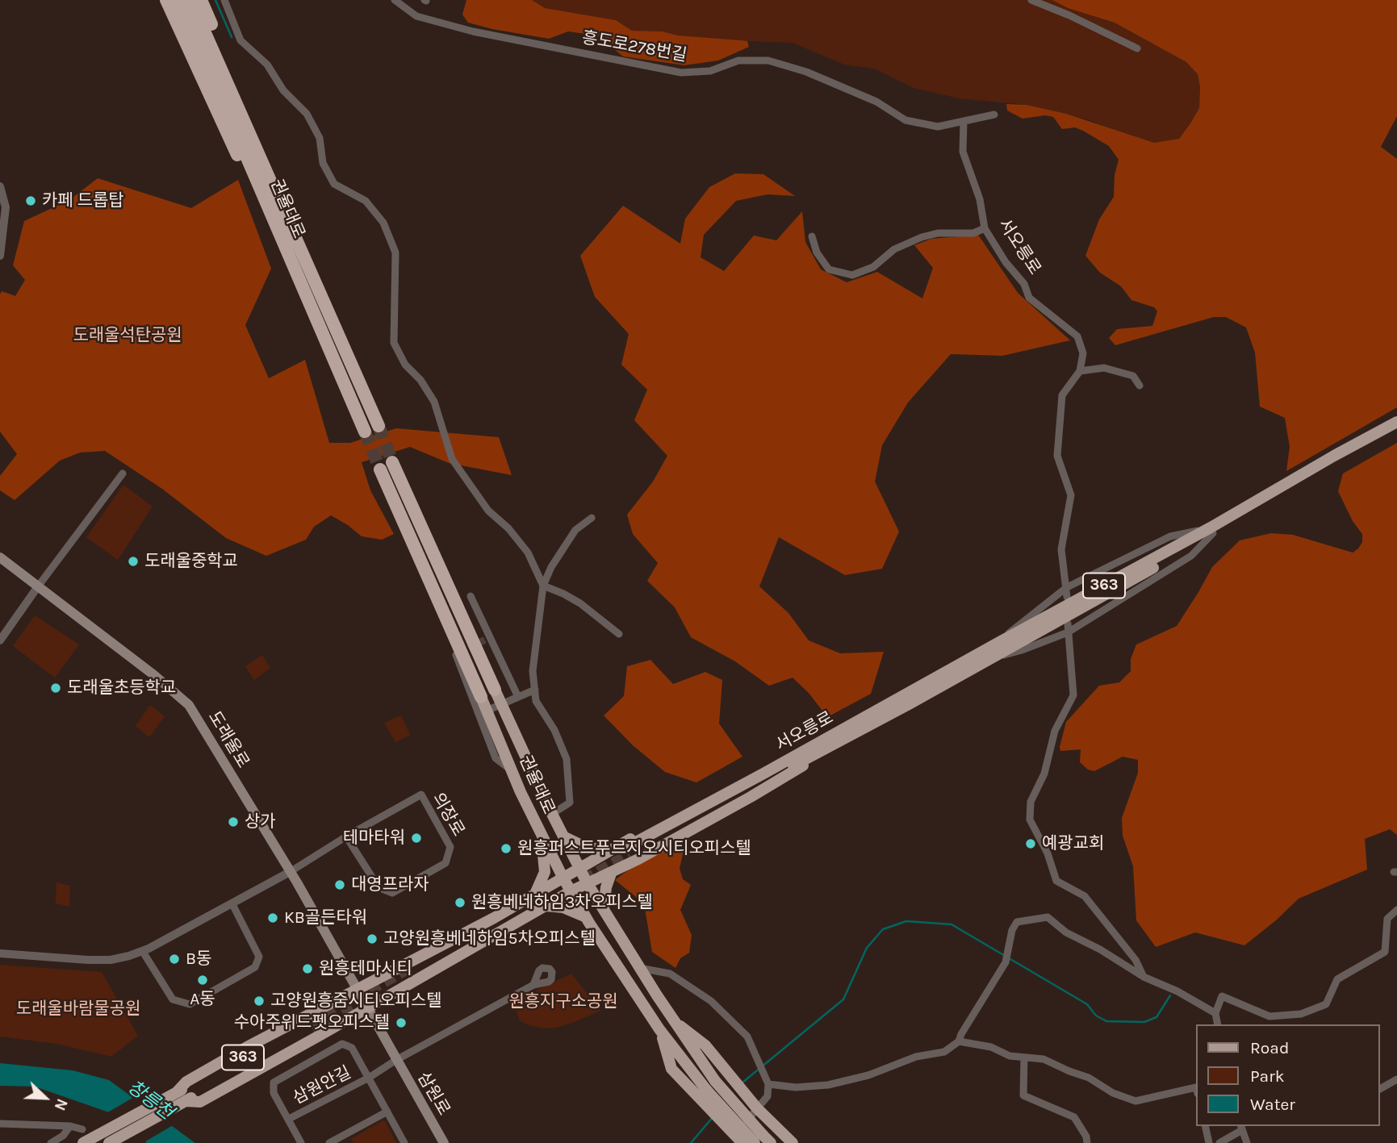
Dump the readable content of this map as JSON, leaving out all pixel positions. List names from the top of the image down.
{
  "streets": {
    "highway": ["권율대로"],
    "main road": [
      "서오릉로",
      "363",
      "도래울로",
      "삼원로"
    ],
    "street": ["흥도로278번길", "의장로", "삼원안길"]
  },
  "crossings": [
    ["흥도로278번길", "서오릉로"],
    ["도래울로", "의장로"],
    ["도래울로", "삼원로"],
    ["삼원안길", "삼원로"]
  ],
  "water": ["창릉천"],
  "parks": ["도래울석탄공원", "원흥지구소공원", "도래울바람물공원"],
  "places": [
    "카페 드롭탑",
    "도래울중학교",
    "도래울초등학교",
    "상가",
    "테마타워",
    "예광교회",
    "원흥퍼스트푸르지오시티오피스텔",
    "대영프라자",
    "원흥베네하임3차오피스텔",
    "KB골든타워",
    "고양원흥베네하임5차오피스텔",
    "B동",
    "원흥테마시티",
    "A동",
    "고양원흥줌시티오피스텔",
    "수아주위드펫오피스텔"
  ],
  "legend": ["Road", "Park", "Water"],
  "north": "bottom right"
}
